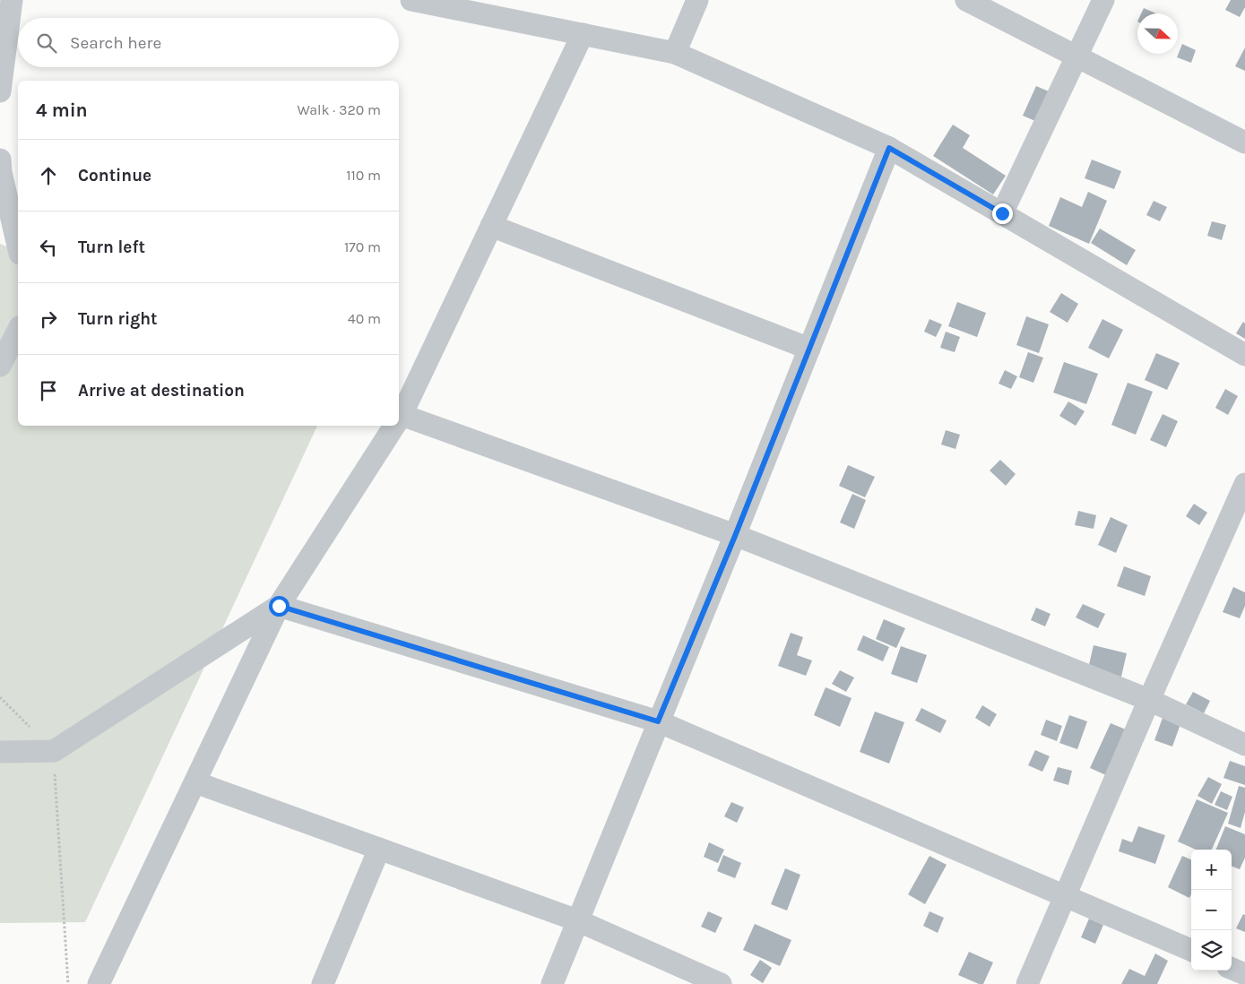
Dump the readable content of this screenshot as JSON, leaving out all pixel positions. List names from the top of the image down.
{
  "north": "right",
  "page": {
    "search": "Search here",
    "heading": ["4 min", "Walk · 320 m"],
    "list": [
      ["Continue", "110 m"],
      ["Turn left", "170 m"],
      ["Turn right", "40 m"],
      "Arrive at destination"
    ],
    "map_buttons": ["+", "−"]
  }
}
